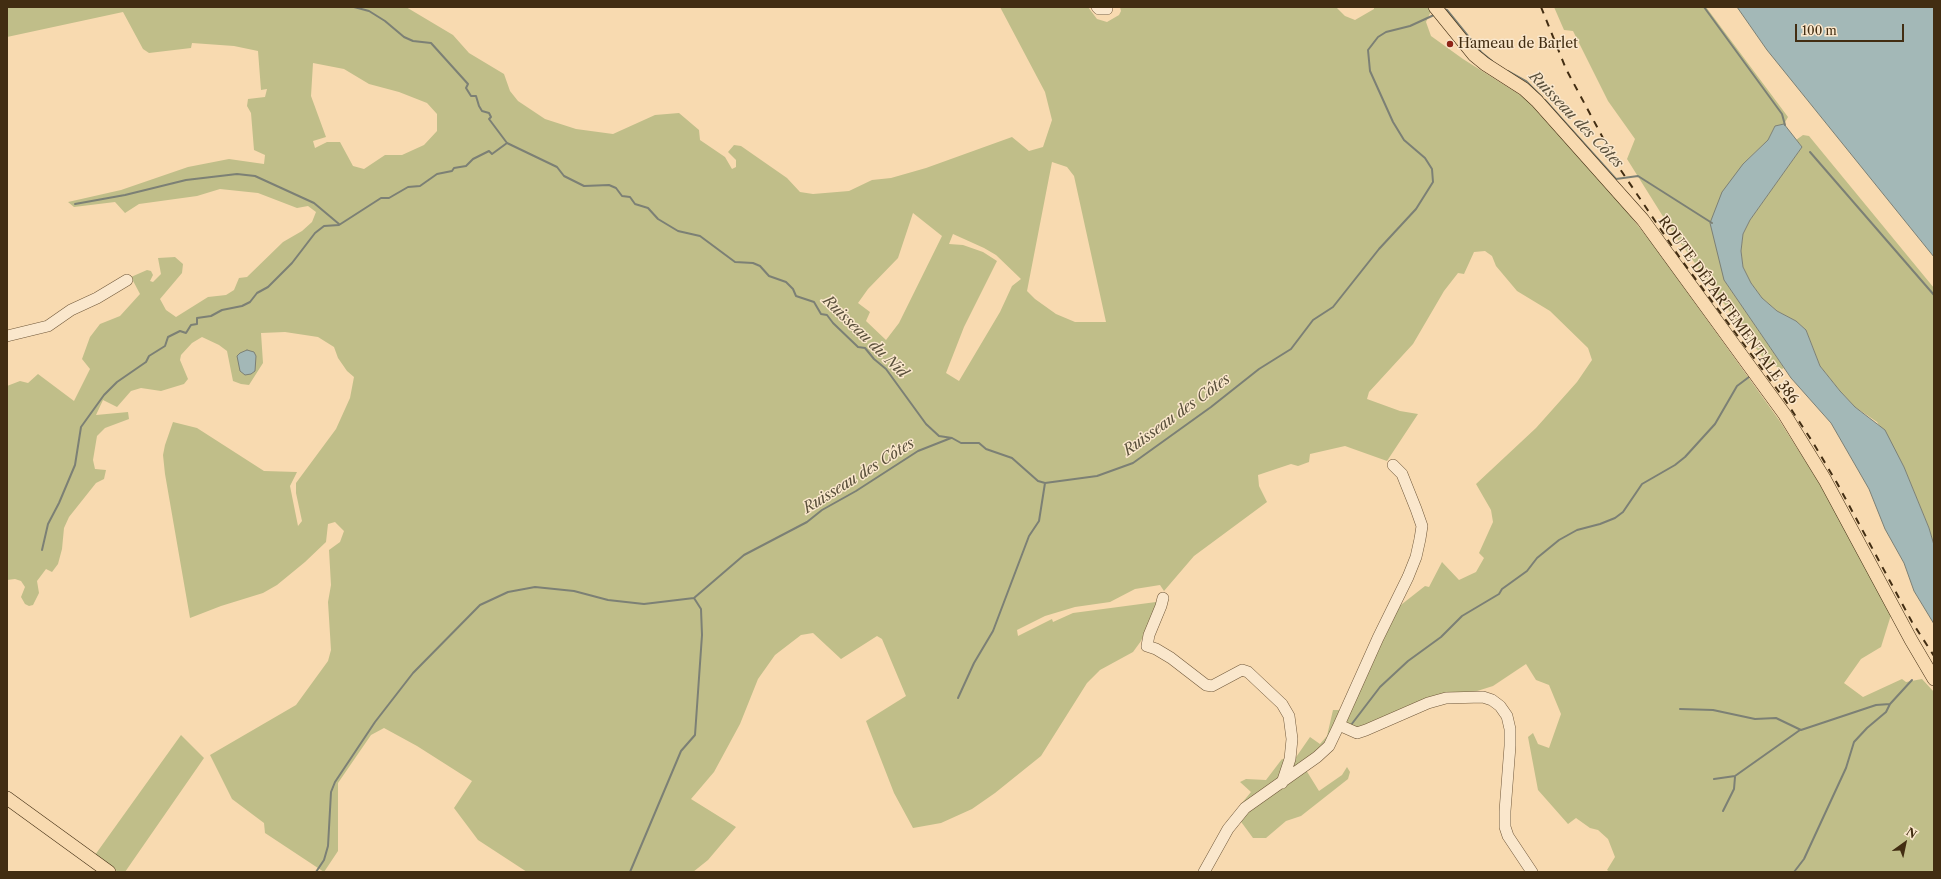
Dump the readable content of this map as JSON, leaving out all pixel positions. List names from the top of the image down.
{
  "streets": {
    "main road": ["ROUTE DÉPARTEMENTALE 386"]
  },
  "water": ["Ruisseau des Côtes", "Ruisseau du Nid"],
  "places": ["Hameau de Barlet"],
  "scale_bar": "100 m",
  "north": "top right"
}
